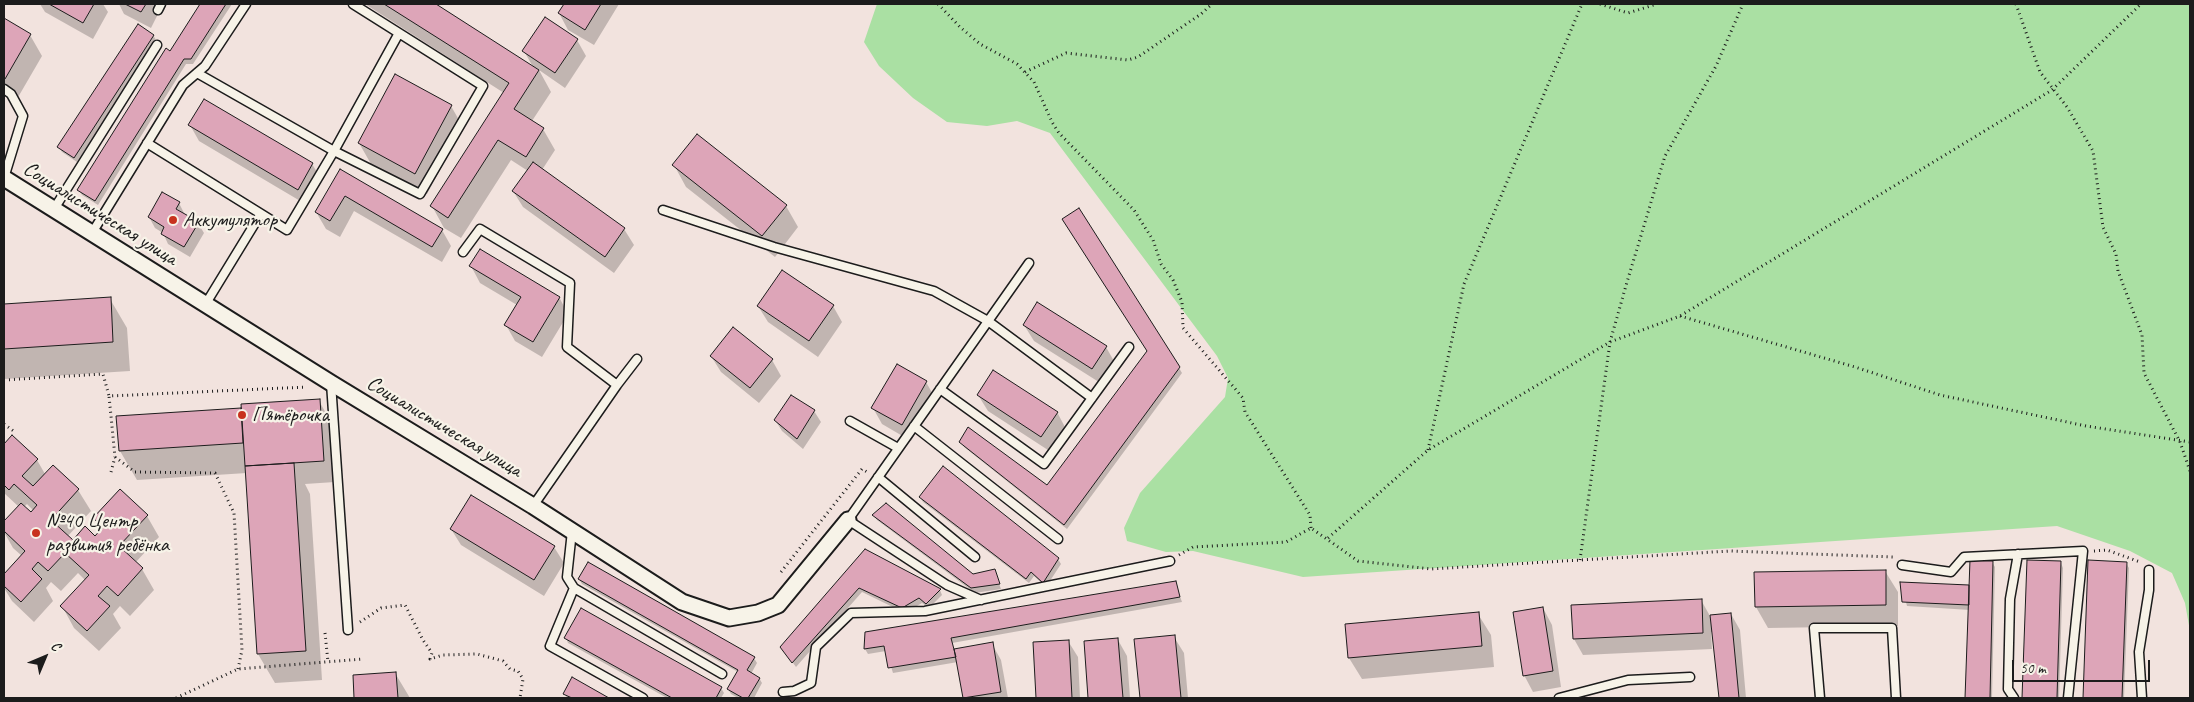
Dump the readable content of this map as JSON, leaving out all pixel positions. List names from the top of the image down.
{
  "streets": {
    "street": ["Социалистическая улица"]
  },
  "places": ["Аккумулятор", "Пятёрочка", "№40 Центр развития ребёнка"],
  "scale_bar": "50 m",
  "north": "top right"
}
